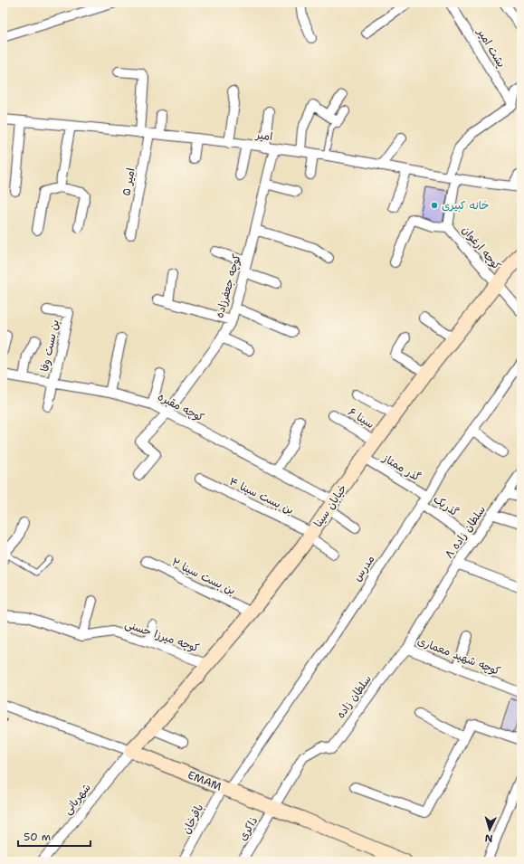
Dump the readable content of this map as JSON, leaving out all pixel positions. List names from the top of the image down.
{
  "streets": {
    "street": [
      "پشت امیر",
      "امیر",
      "امیر ۵",
      "کوچه ارغوان",
      "کوچه جعفرزاده",
      "بن بست وفا",
      "کوچه مقبره",
      "سینا ۶",
      "گذر ممتاز",
      "بن بست سینا ۴",
      "خیابان سینا",
      "گذریک",
      "سلطان زاده ۸",
      "مدرس",
      "بن بست سینا ۲",
      "کوچه میرزا حسنی",
      "کوچه شهید معماری",
      "سلطان زاده",
      "EMAM",
      "شهربانی",
      "باقرخان",
      "ذاکری"
    ]
  },
  "crossings": [
    ["امیر", "امیر ۵"],
    ["امیر", "کوچه جعفرزاده"],
    ["کوچه ارغوان", "خیابان سینا"],
    ["کوچه جعفرزاده", "کوچه مقبره"],
    ["بن بست وفا", "کوچه مقبره"],
    ["کوچه مقبره", "خیابان سینا"],
    ["سینا ۶", "خیابان سینا"],
    ["گذر ممتاز", "خیابان سینا"],
    ["گذر ممتاز", "گذریک"],
    ["گذر ممتاز", "مدرس"],
    ["بن بست سینا ۴", "خیابان سینا"],
    ["خیابان سینا", "بن بست سینا ۲"],
    ["خیابان سینا", "کوچه میرزا حسنی"],
    ["خیابان سینا", "EMAM"],
    ["خیابان سینا", "شهربانی"],
    ["گذریک", "سلطان زاده ۸"],
    ["گذریک", "مدرس"],
    ["سلطان زاده ۸", "سلطان زاده"],
    ["مدرس", "EMAM"],
    ["مدرس", "باقرخان"],
    ["کوچه شهید معماری", "سلطان زاده"],
    ["سلطان زاده", "ذاکری"],
    ["EMAM", "شهربانی"],
    ["EMAM", "باقرخان"],
    ["EMAM", "ذاکری"]
  ],
  "places": ["خانه کبیری"],
  "scale_bar": "50 m",
  "north": "bottom"
}
